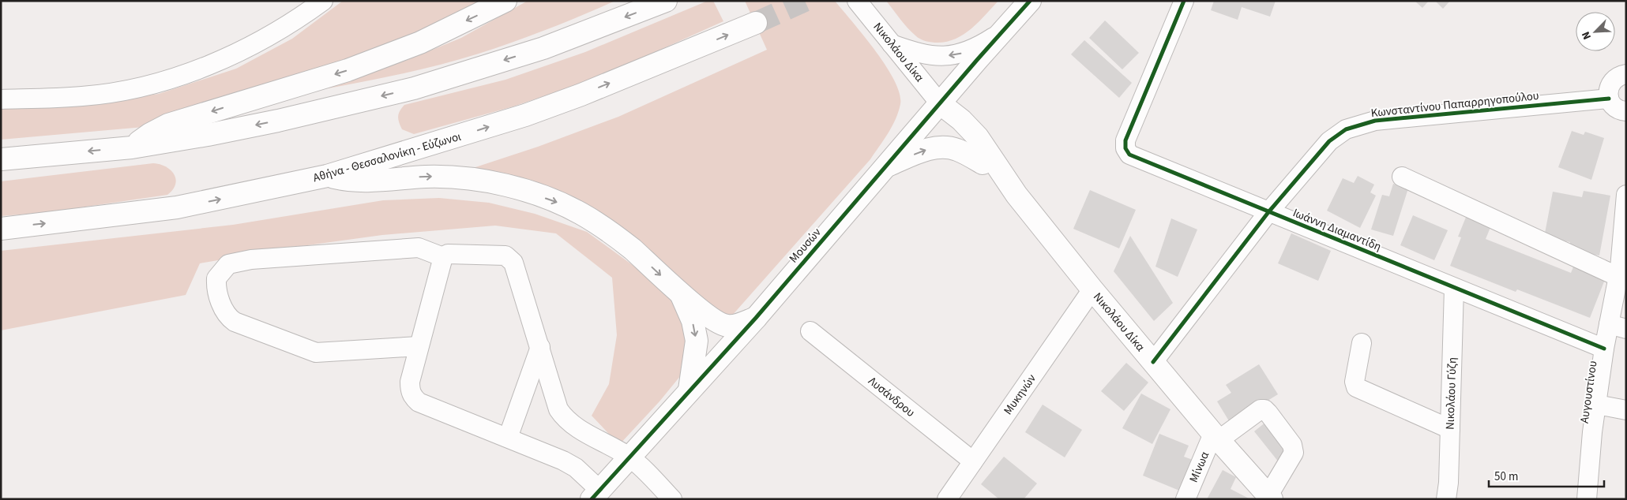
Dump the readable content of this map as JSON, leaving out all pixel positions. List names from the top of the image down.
{
  "streets": {
    "main road": ["Νικολάου Δίκα", "Αθήνα - Θεσσαλονίκη - Εύζωνοι", "Μουσών"],
    "street": [
      "Κωνσταντίνου Παπαρρηγοπούλου",
      "Ιωάννη Διαμαντίδη",
      "Αυγουστίνου",
      "Νικολάου Γύζη",
      "Μυκηνών",
      "Λυσάνδρου",
      "Μίνωα"
    ]
  },
  "crossings": [
    ["Νικολάου Δίκα", "Κωνσταντίνου Παπαρρηγοπούλου"],
    ["Νικολάου Δίκα", "Μουσών"],
    ["Νικολάου Δίκα", "Μυκηνών"],
    ["Νικολάου Δίκα", "Μίνωα"],
    ["Κωνσταντίνου Παπαρρηγοπούλου", "Ιωάννη Διαμαντίδη"],
    ["Ιωάννη Διαμαντίδη", "Αυγουστίνου"],
    ["Ιωάννη Διαμαντίδη", "Νικολάου Γύζη"],
    ["Μυκηνών", "Λυσάνδρου"]
  ],
  "scale_bar": "50 m",
  "north": "bottom left"
}
